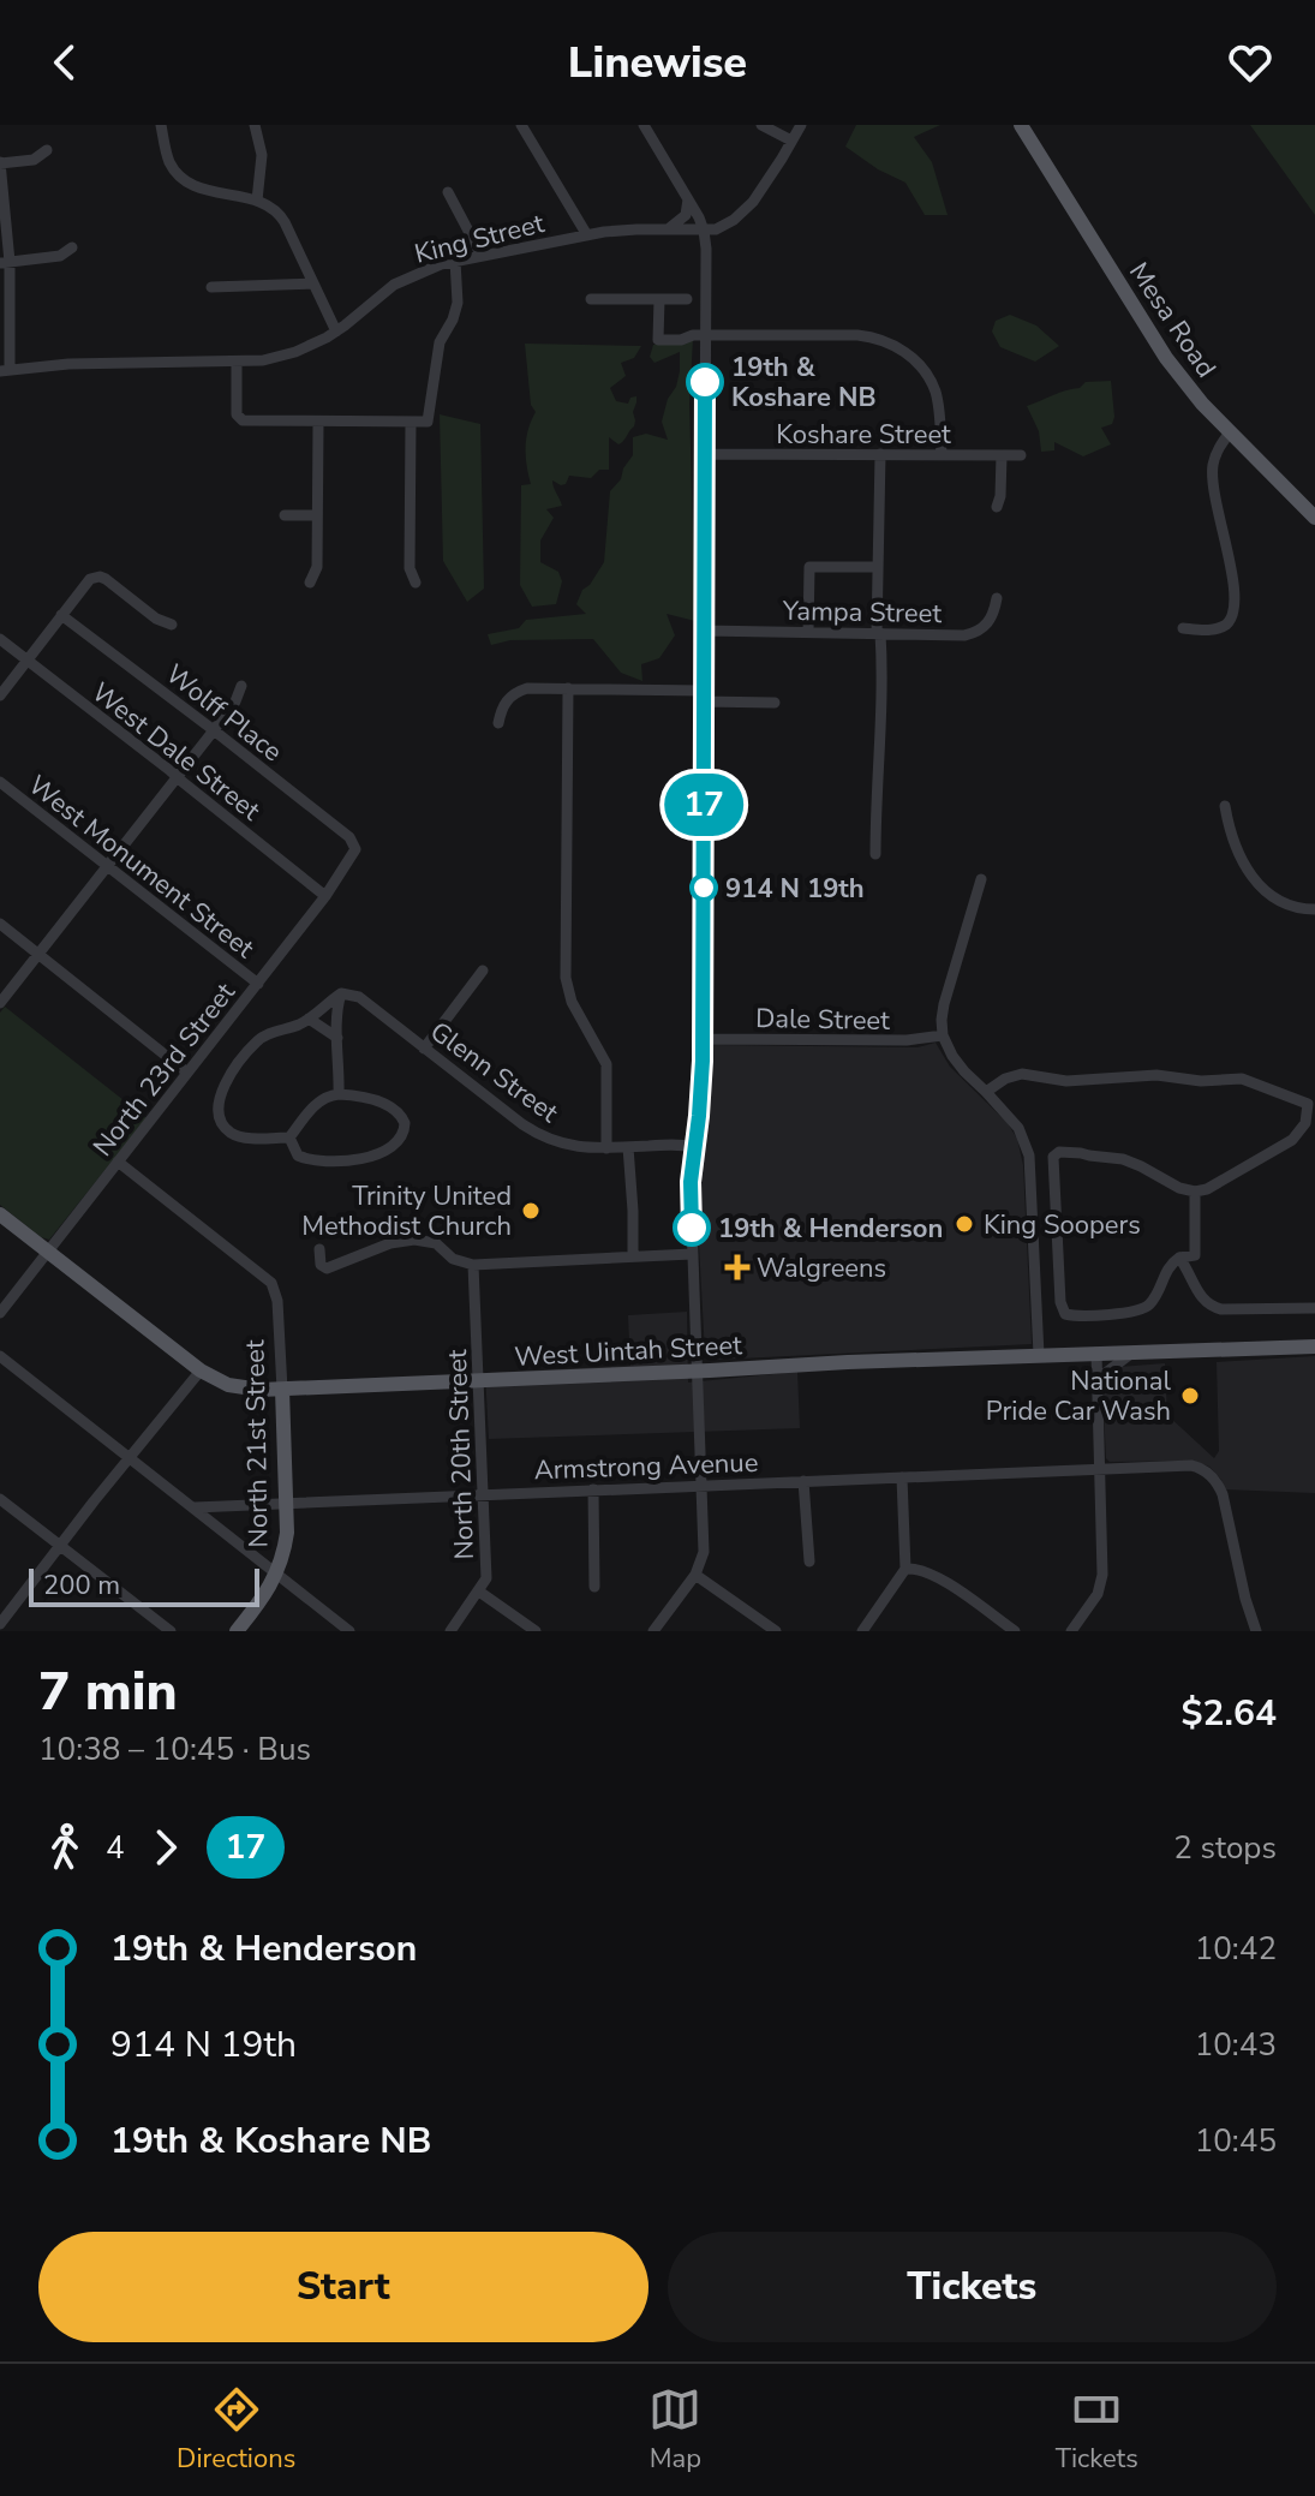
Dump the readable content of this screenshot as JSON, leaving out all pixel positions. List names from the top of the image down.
{
  "streets": {
    "main road": ["Mesa Road", "West Uintah Street", "North 21st Street"],
    "street": [
      "King Street",
      "Koshare Street",
      "Yampa Street",
      "Wolff Place",
      "West Dale Street",
      "West Monument Street",
      "Dale Street",
      "North 23rd Street",
      "Glenn Street",
      "North 20th Street",
      "Armstrong Avenue"
    ]
  },
  "crossings": [
    ["Wolff Place", "North 23rd Street"],
    ["West Dale Street", "North 23rd Street"],
    ["West Monument Street", "North 23rd Street"],
    ["North 23rd Street", "West Uintah Street"],
    ["North 23rd Street", "North 21st Street"],
    ["West Uintah Street", "North 21st Street"],
    ["West Uintah Street", "North 20th Street"],
    ["North 21st Street", "Armstrong Avenue"],
    ["North 20th Street", "Armstrong Avenue"]
  ],
  "places": {
    "other": [
      "19th & Koshare NB",
      "914 N 19th",
      "Trinity United Methodist Church",
      "King Soopers",
      "19th & Henderson",
      "National Pride Car Wash"
    ],
    "health": ["Walgreens"]
  },
  "lines": ["bus line 17"],
  "scale_bar": "200 m",
  "page": {
    "header": "Linewise",
    "on_map": "17",
    "scale": "200 m",
    "heading": ["7 min", "10:38 – 10:45 · Bus", "$2.64"],
    "legs": ["4", "17", "2 stops"],
    "list": [
      {
        "name": "19th & Henderson",
        "value": "10:42"
      },
      {
        "name": "914 N 19th",
        "value": "10:43"
      },
      {
        "name": "19th & Koshare NB",
        "value": "10:45"
      }
    ],
    "buttons": ["Start", "Tickets"],
    "tabs": ["Directions", "Map", "Tickets"]
  }
}
